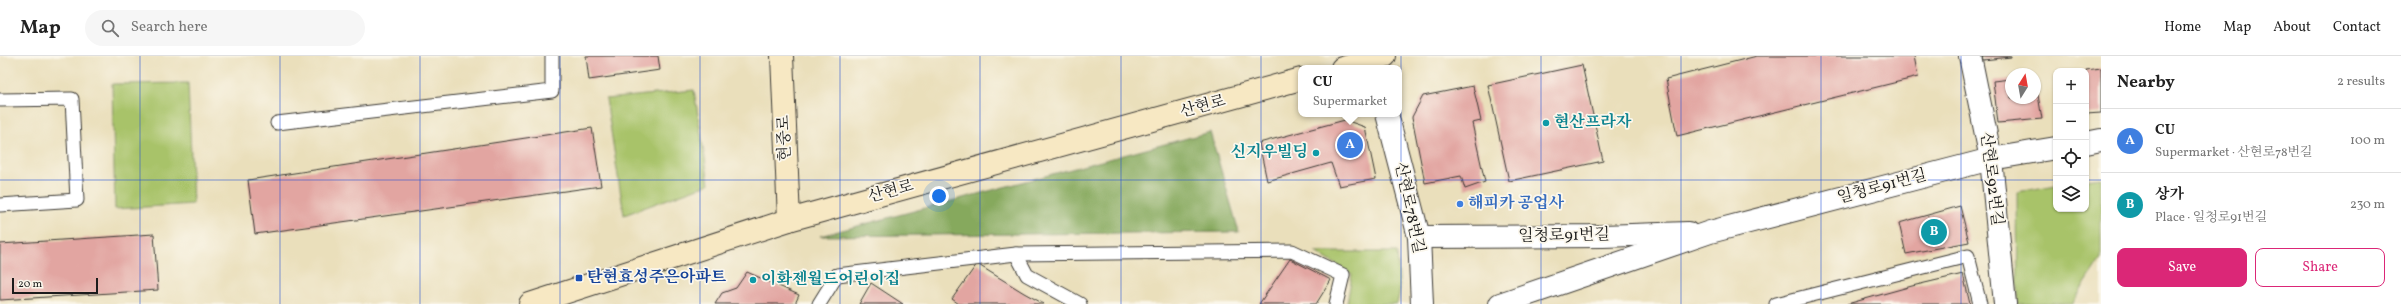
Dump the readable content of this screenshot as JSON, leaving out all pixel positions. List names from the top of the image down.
{
  "streets": {
    "main road": ["산현로", "현중로"],
    "street": ["산현로92번길", "일청로91번길", "산현로78번길"]
  },
  "crossings": [
    ["산현로", "현중로"],
    ["산현로92번길", "일청로91번길"],
    ["일청로91번길", "산현로78번길"]
  ],
  "places": {
    "other": [
      "현산프라자",
      "신지우빌딩",
      "해피카 공업사",
      "이화젠월드어린이집"
    ],
    "transit": ["탄현효성주은아파트"]
  },
  "scale_bar": "20 m",
  "north": "top",
  "page": {
    "header": "Map",
    "search": "Search here",
    "nav": [
      "Home",
      "Map",
      "About",
      "Contact"
    ],
    "heading": ["Nearby", "2 results"],
    "popup": ["CU", "Supermarket"],
    "map_buttons": ["+", "−"],
    "list": [
      {
        "mark": "A",
        "name": "CU",
        "note": "Supermarket · 산현로78번길",
        "value": "100 m"
      },
      {
        "mark": "B",
        "name": "상가",
        "note": "Place · 일청로91번길",
        "value": "230 m"
      }
    ],
    "pins": ["A", "B"],
    "buttons": ["Save", "Share"],
    "scale": "20 m"
  }
}
